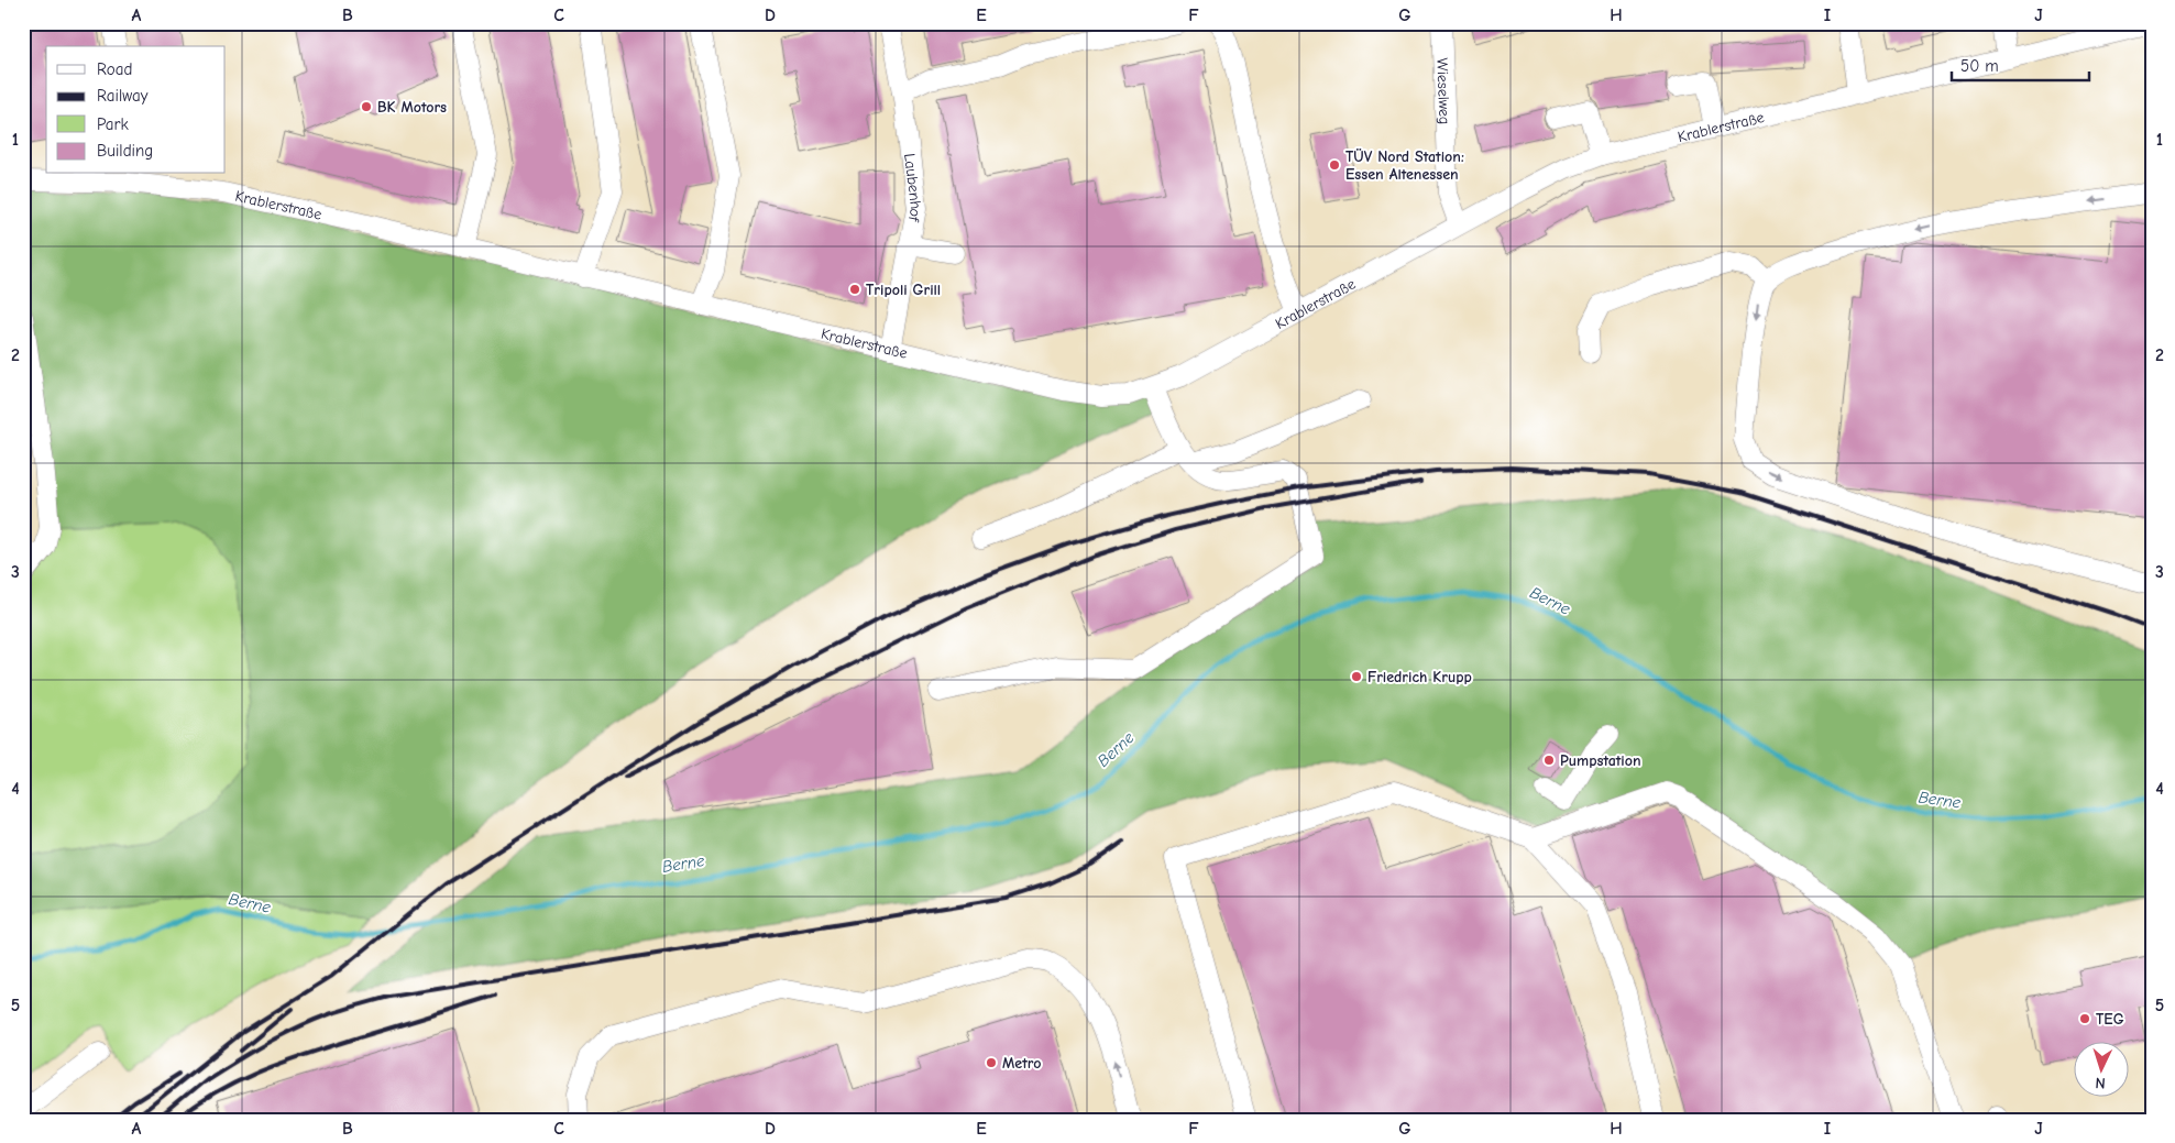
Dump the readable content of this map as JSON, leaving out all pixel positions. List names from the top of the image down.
{
  "streets": {
    "street": ["Wieselweg", "Krablerstraße", "Laubenhof"]
  },
  "crossings": [
    ["Wieselweg", "Krablerstraße"],
    ["Krablerstraße", "Laubenhof"]
  ],
  "water": ["Berne"],
  "places": [
    "BK Motors",
    "TÜV Nord Station: Essen Altenessen",
    "Tripoli Grill",
    "Friedrich Krupp",
    "Pumpstation",
    "TEG",
    "Metro"
  ],
  "legend": [
    "Road",
    "Railway",
    "Park",
    "Building"
  ],
  "scale_bar": "50 m",
  "north": "bottom",
  "grid": {
    "columns": [
      "A",
      "B",
      "C",
      "D",
      "E",
      "F",
      "G",
      "H",
      "I",
      "J"
    ],
    "rows": [
      "1",
      "2",
      "3",
      "4",
      "5"
    ]
  }
}
